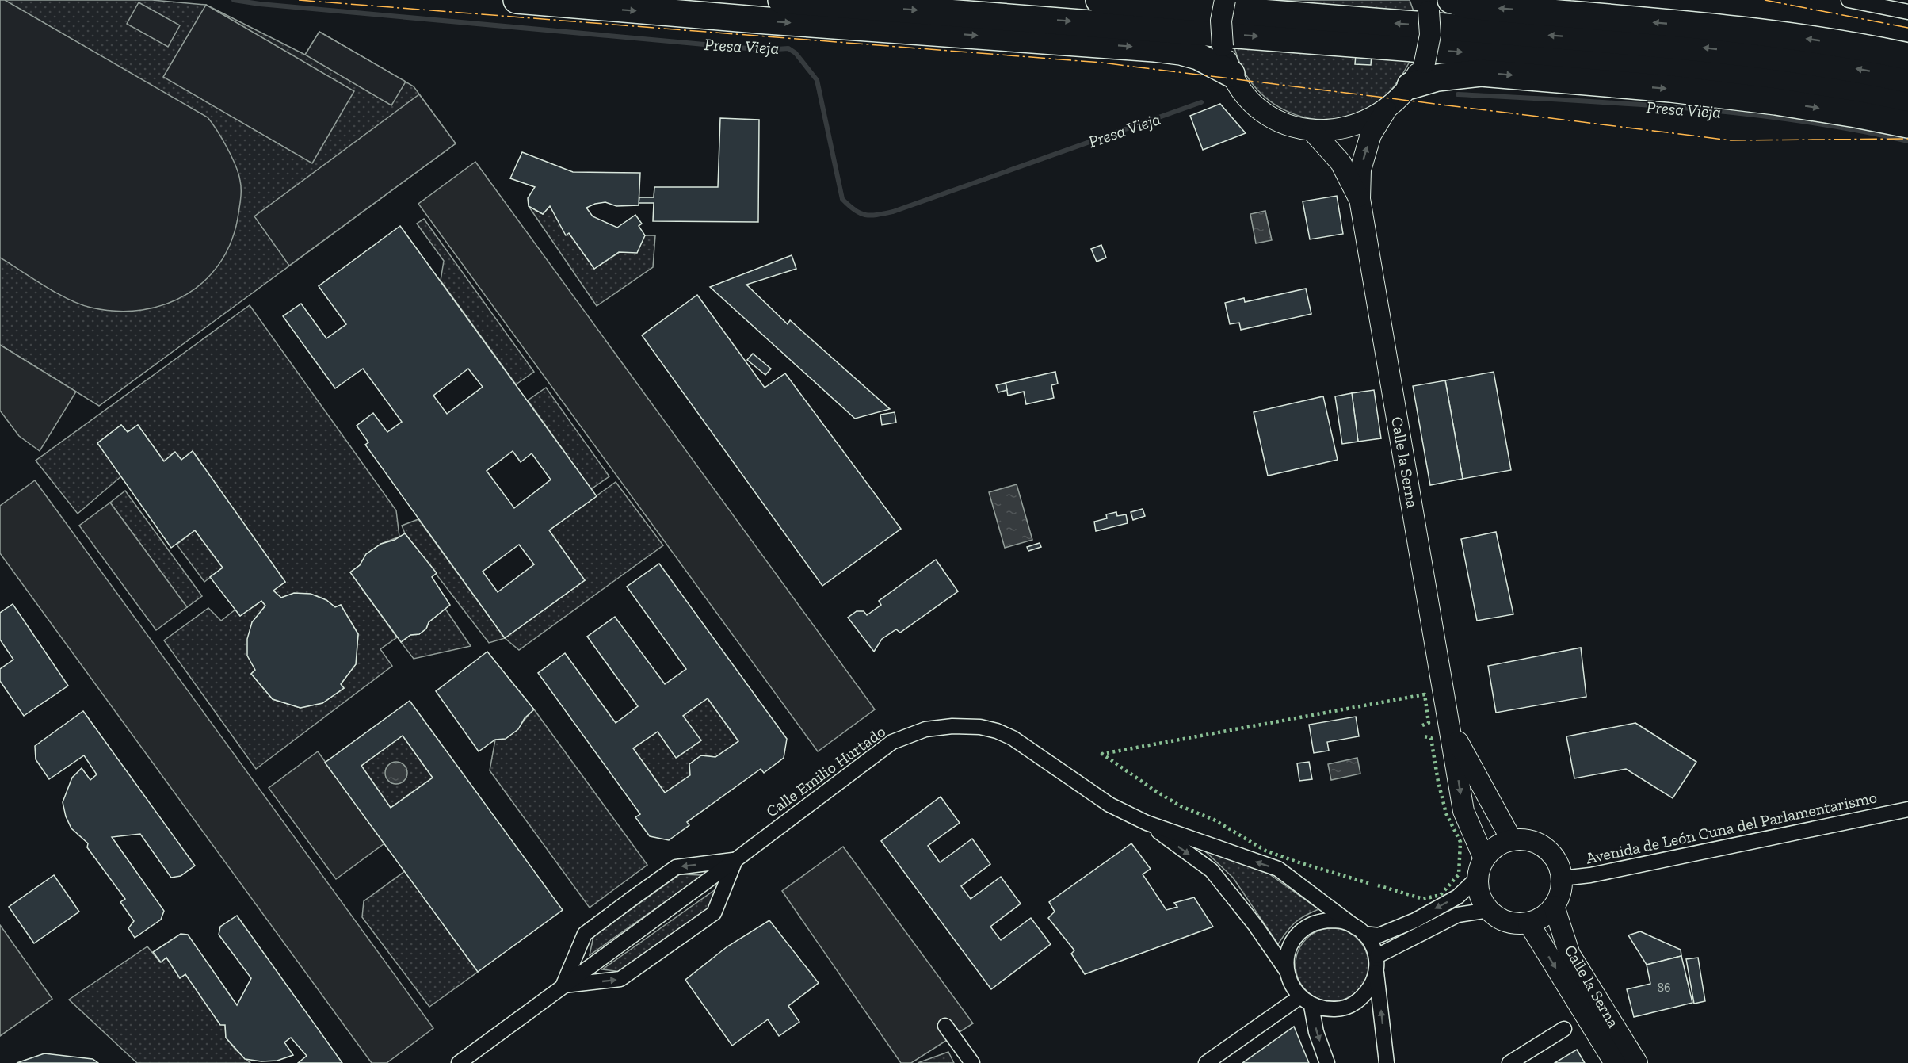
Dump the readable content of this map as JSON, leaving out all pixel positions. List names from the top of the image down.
{
  "streets": {
    "street": ["Calle la Serna", "Calle Emilio Hurtado", "Avenida de León Cuna del Parlamentarismo"]
  },
  "crossings": [
    ["Calle la Serna", "Avenida de León Cuna del Parlamentarismo"]
  ],
  "water": ["Presa Vieja"],
  "house_numbers": ["86"]
}
